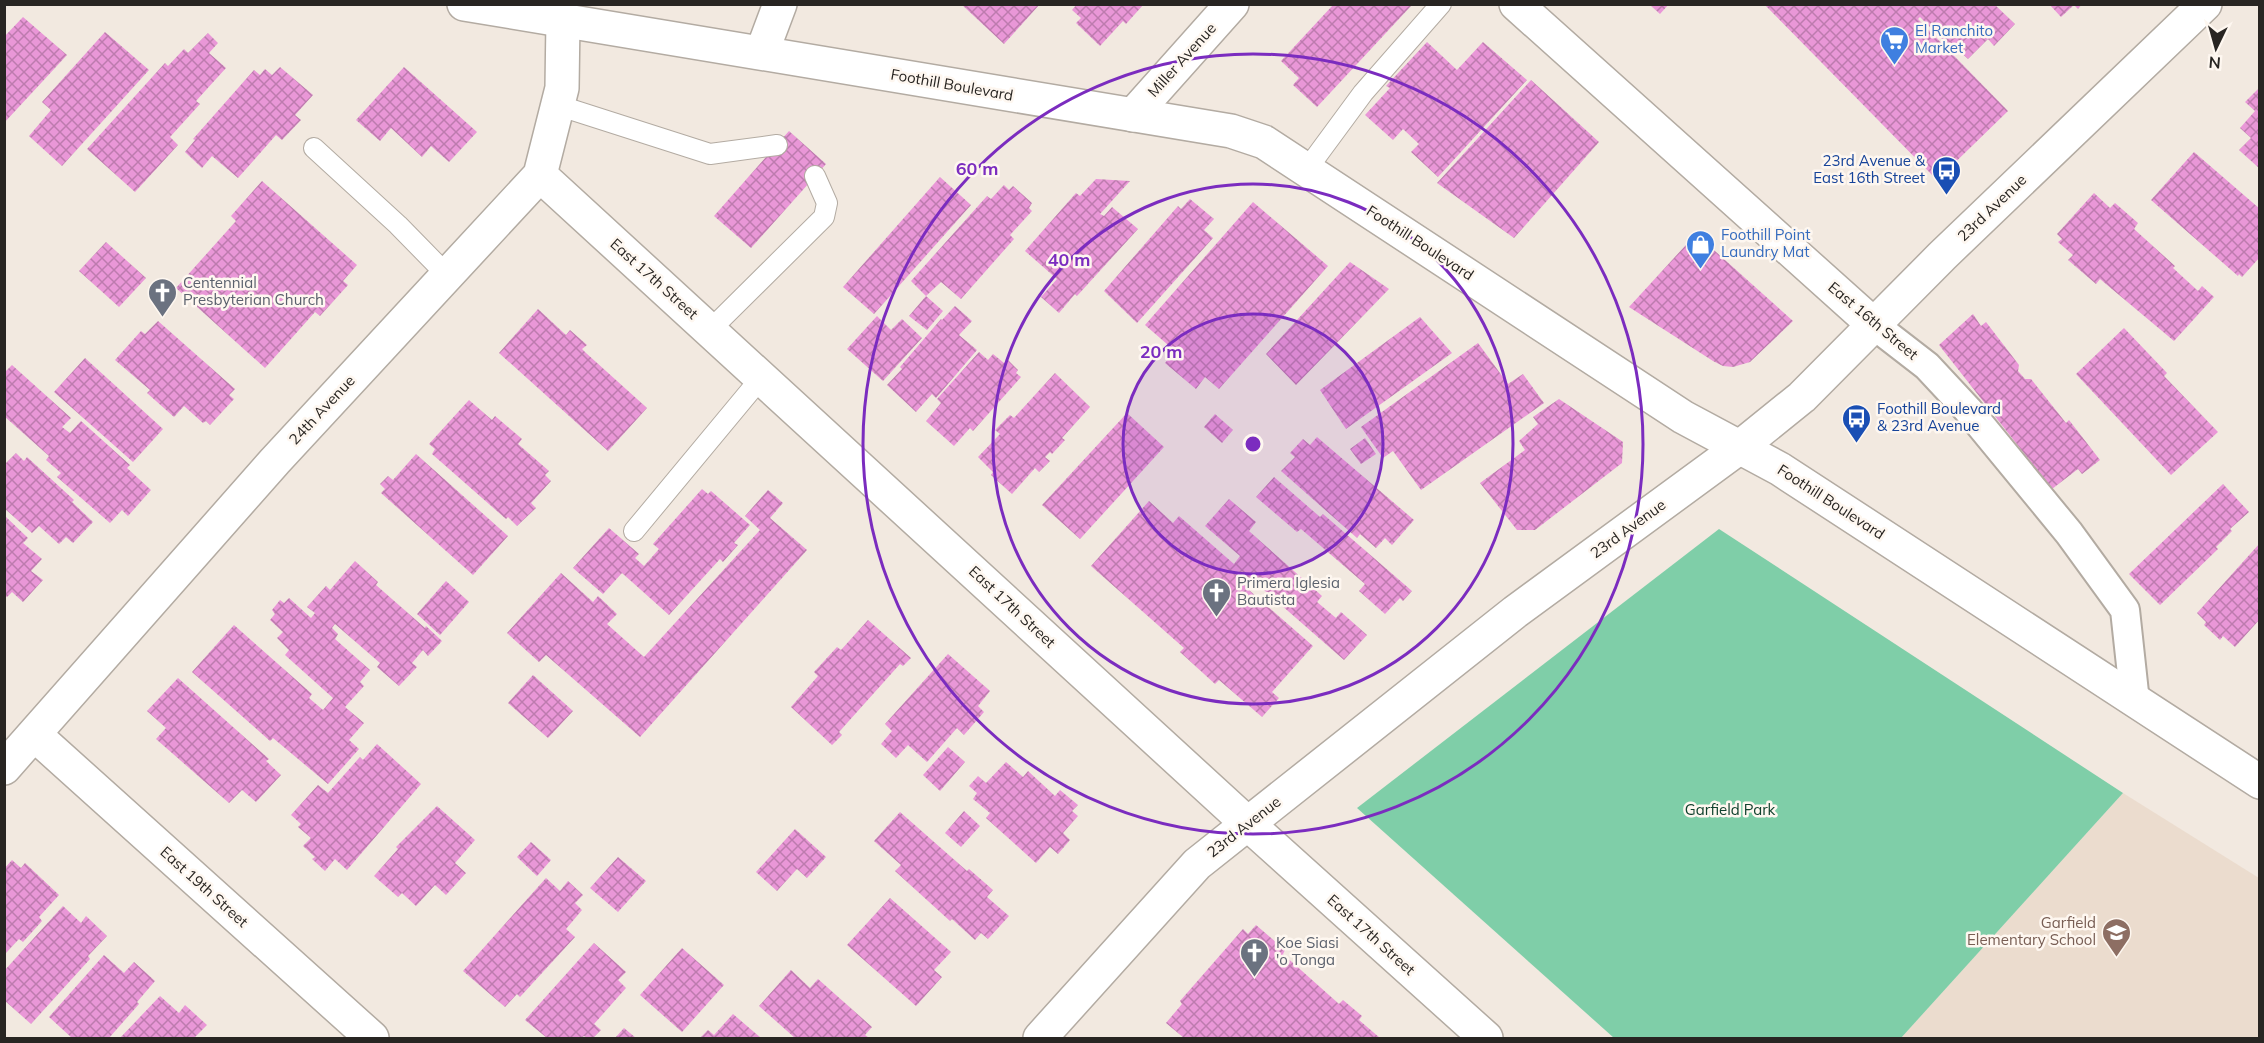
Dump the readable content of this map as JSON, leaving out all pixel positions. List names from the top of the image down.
{
  "streets": {
    "street": [
      "Miller Avenue",
      "Foothill Boulevard",
      "23rd Avenue",
      "East 17th Street",
      "East 16th Street",
      "24th Avenue",
      "East 19th Street"
    ]
  },
  "crossings": [
    ["Miller Avenue", "Foothill Boulevard"],
    ["Foothill Boulevard", "23rd Avenue"],
    ["Foothill Boulevard", "East 16th Street"],
    ["Foothill Boulevard", "24th Avenue"],
    ["23rd Avenue", "East 17th Street"],
    ["23rd Avenue", "East 16th Street"],
    ["East 17th Street", "24th Avenue"],
    ["24th Avenue", "East 19th Street"]
  ],
  "parks": ["Garfield Park"],
  "places": {
    "supermarket": ["El Ranchito Market"],
    "bus stop": ["23rd Avenue & East 16th Street", "Foothill Boulevard & 23rd Avenue"],
    "shop": ["Foothill Point Laundry Mat"],
    "church": ["Centennial Presbyterian Church", "Primera Iglesia Bautista", "Koe Siasi 'o Tonga"],
    "school or university": ["Garfield Elementary School"]
  },
  "north": "bottom",
  "rings": ["60 m", "40 m", "20 m"]
}
